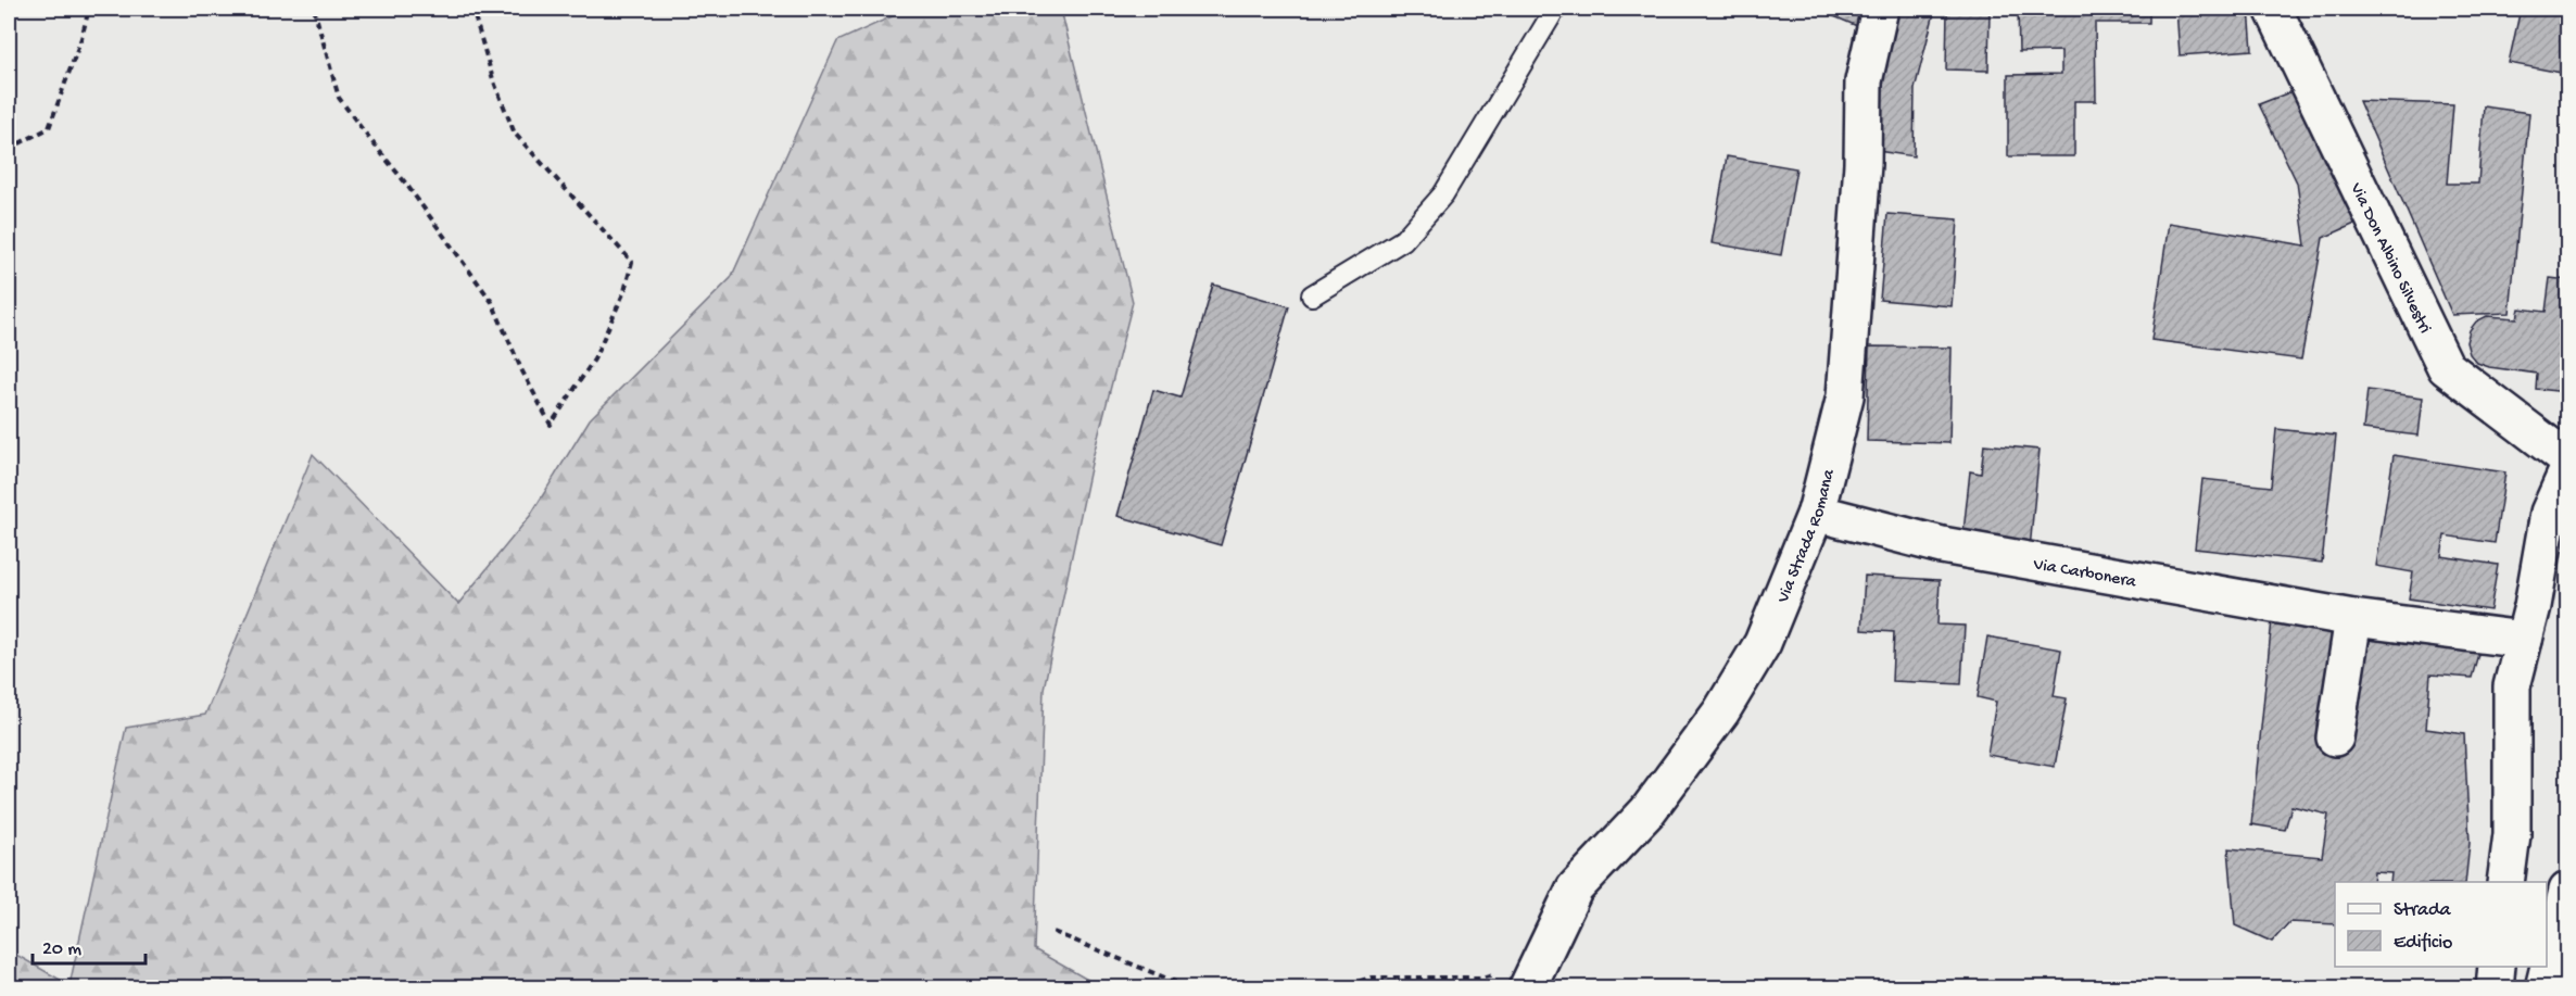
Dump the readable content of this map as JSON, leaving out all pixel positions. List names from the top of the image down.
{
  "streets": {
    "street": ["Via Don Albino Silvestri", "Via Strada Romana", "Via Carbonera"]
  },
  "crossings": [
    ["Via Strada Romana", "Via Carbonera"]
  ],
  "legend": ["Strada", "Edificio"],
  "scale_bar": "20 m"
}
